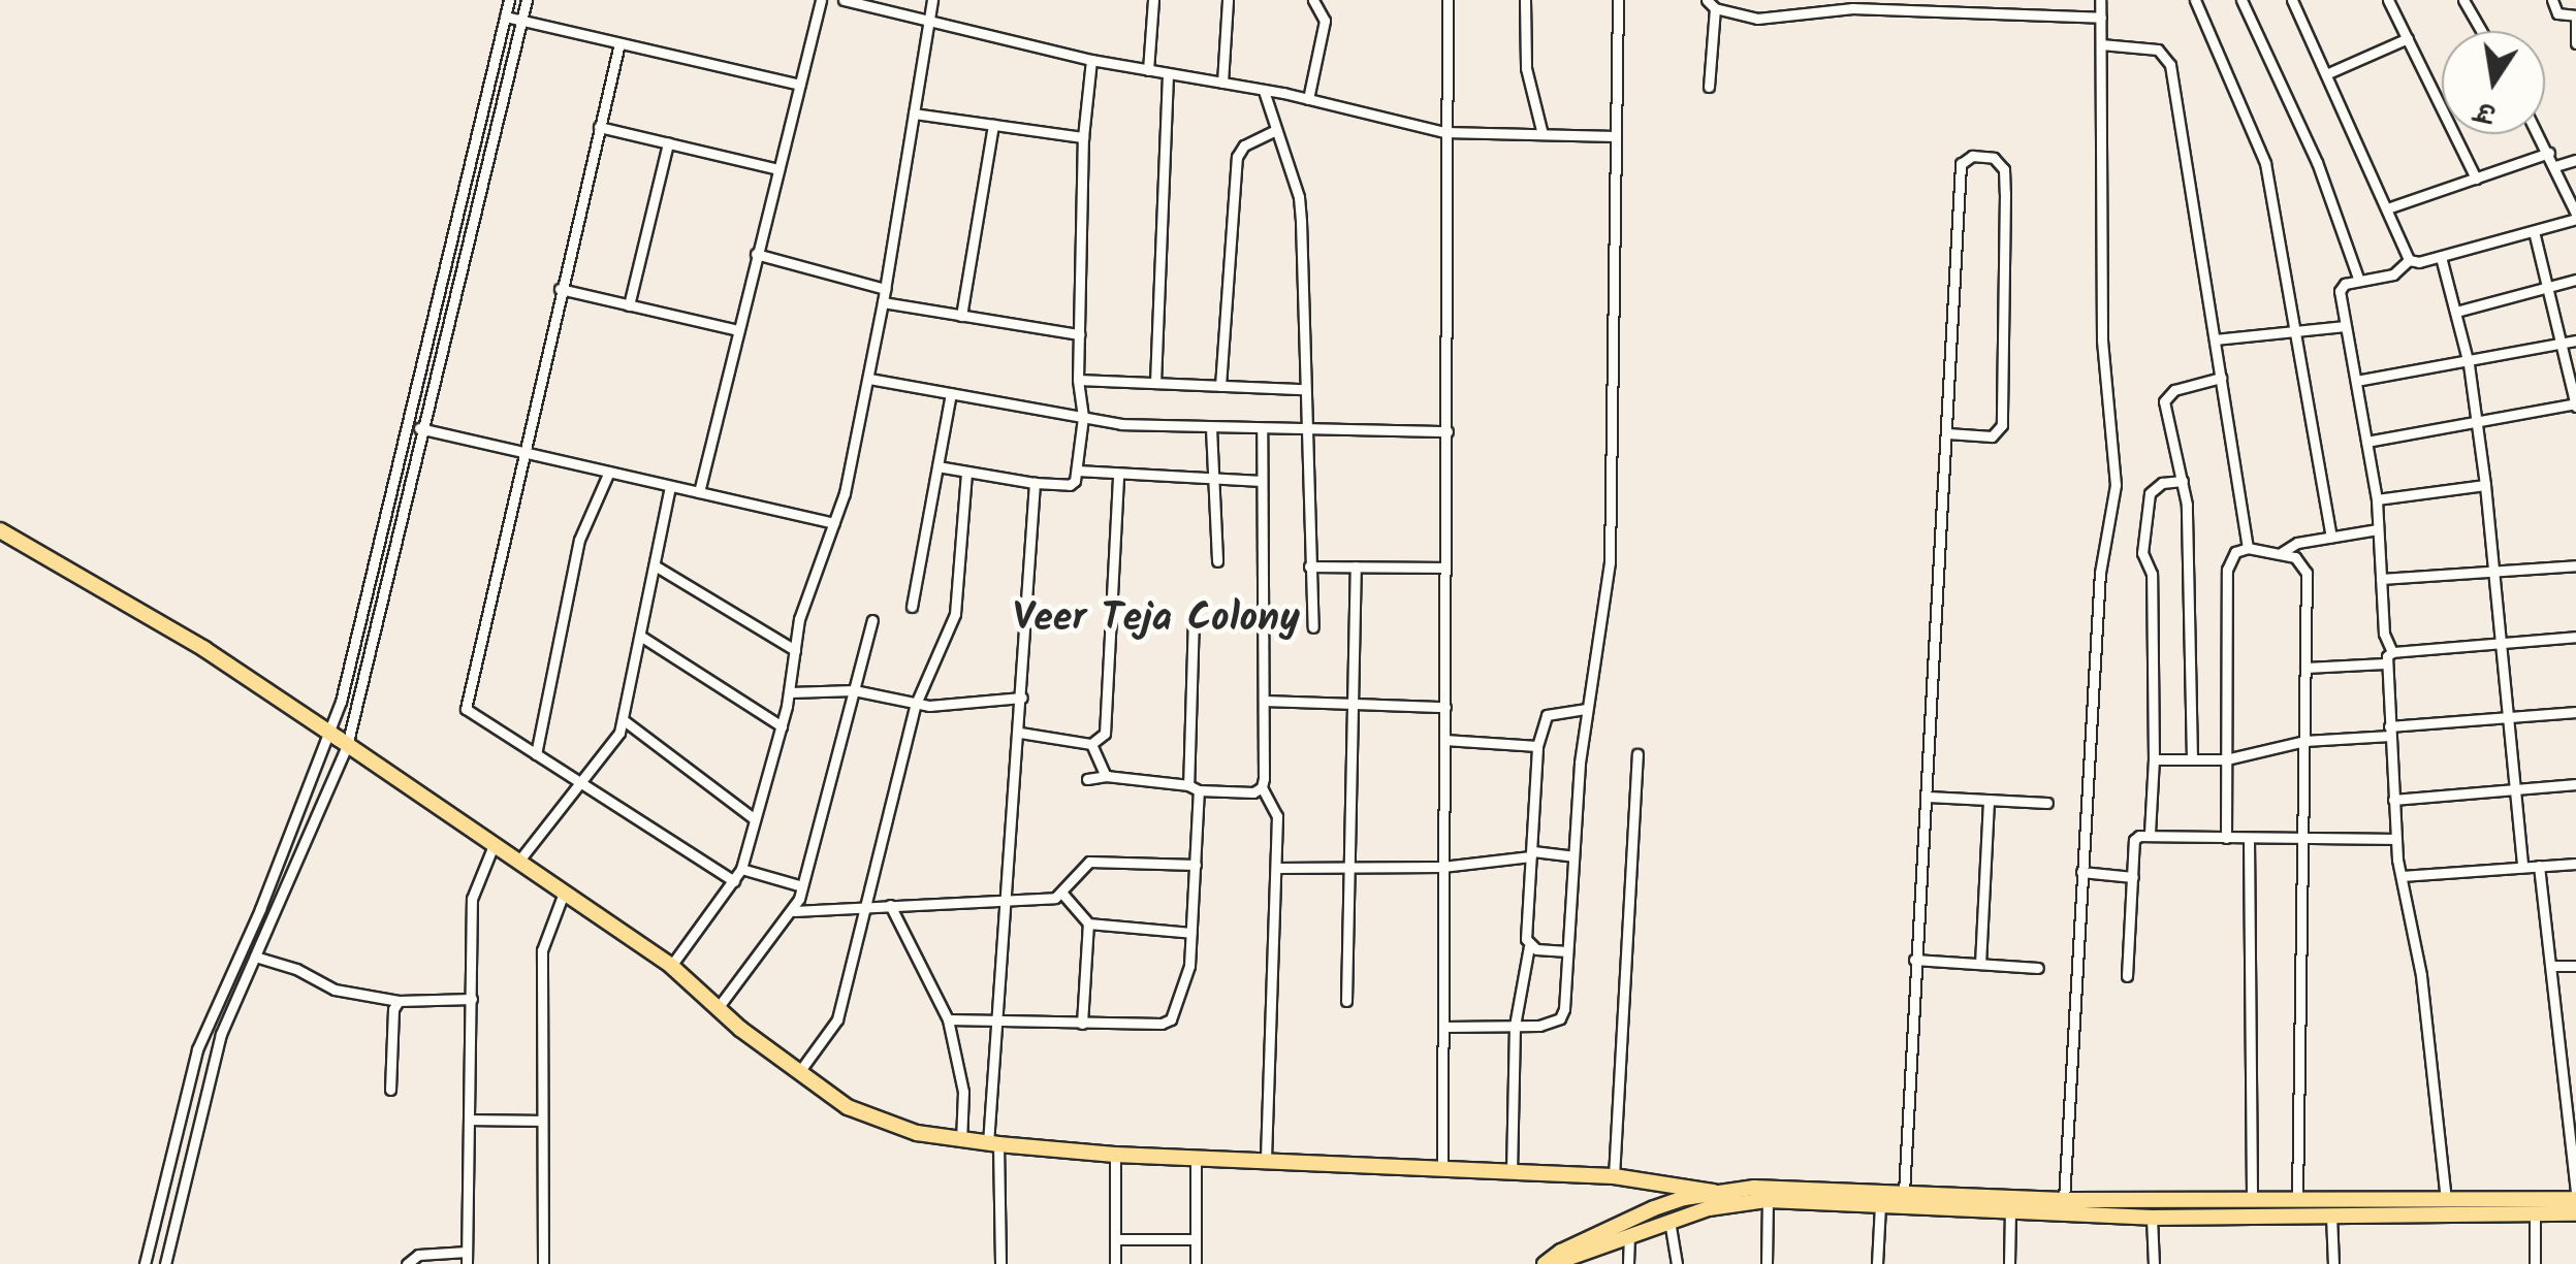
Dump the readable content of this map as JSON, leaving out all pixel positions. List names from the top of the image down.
{
  "districts": ["Veer Teja Colony"],
  "north": "bottom"
}
